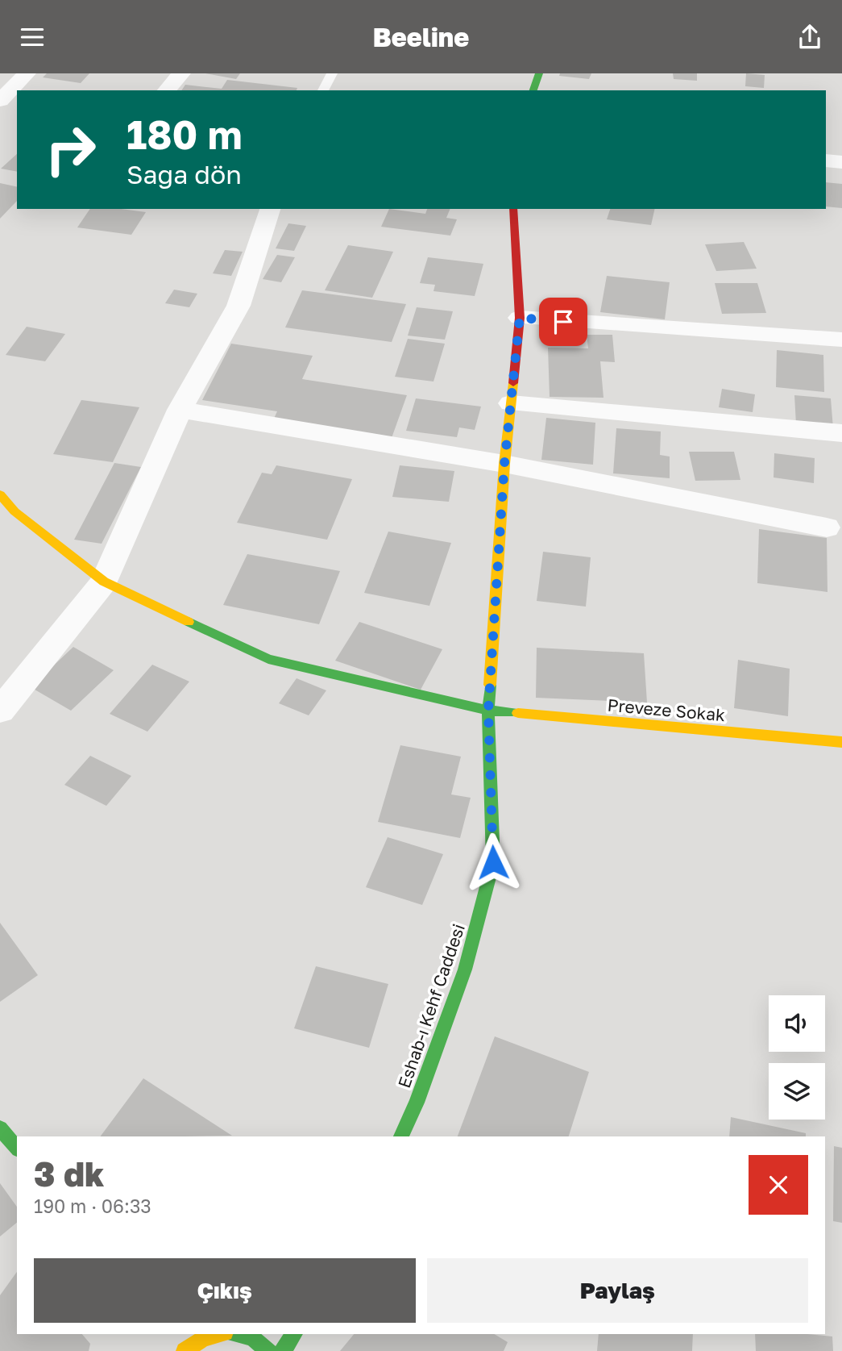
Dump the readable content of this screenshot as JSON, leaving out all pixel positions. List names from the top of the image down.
{
  "streets": {
    "street": ["Preveze Sokak", "Eshab-ı Kehf Caddesi"]
  },
  "crossings": [
    ["Preveze Sokak", "Eshab-ı Kehf Caddesi"]
  ],
  "page": {
    "header": "Beeline",
    "turn": ["180 m", "Sağa dön"],
    "heading": ["3 dk", "190 m · 06:33"],
    "buttons": ["Çıkış", "Paylaş"]
  }
}
